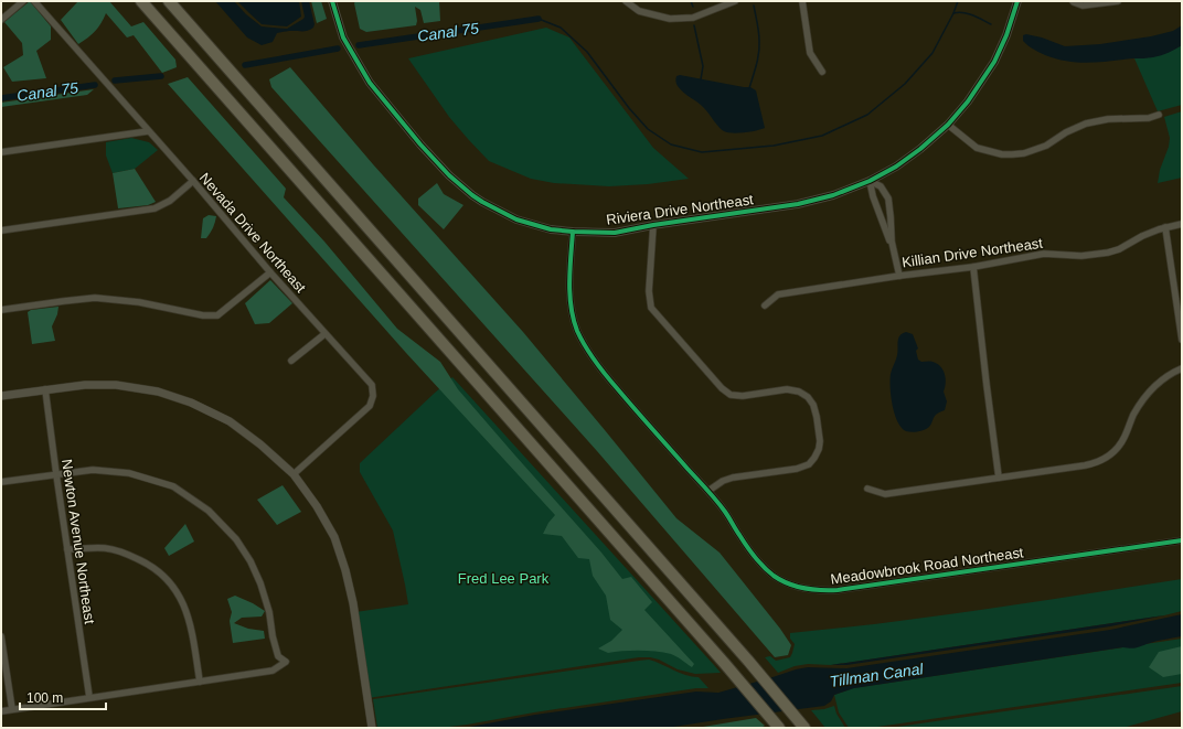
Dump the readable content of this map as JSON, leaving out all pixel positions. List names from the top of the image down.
{
  "streets": {
    "street": [
      "Riviera Drive Northeast",
      "Nevada Drive Northeast",
      "Killian Drive Northeast",
      "Newton Avenue Northeast",
      "Meadowbrook Road Northeast"
    ]
  },
  "crossings": [
    ["Riviera Drive Northeast", "Meadowbrook Road Northeast"]
  ],
  "water": ["Canal 75", "Tillman Canal"],
  "parks": ["Fred Lee Park"],
  "scale_bar": "100 m"
}
